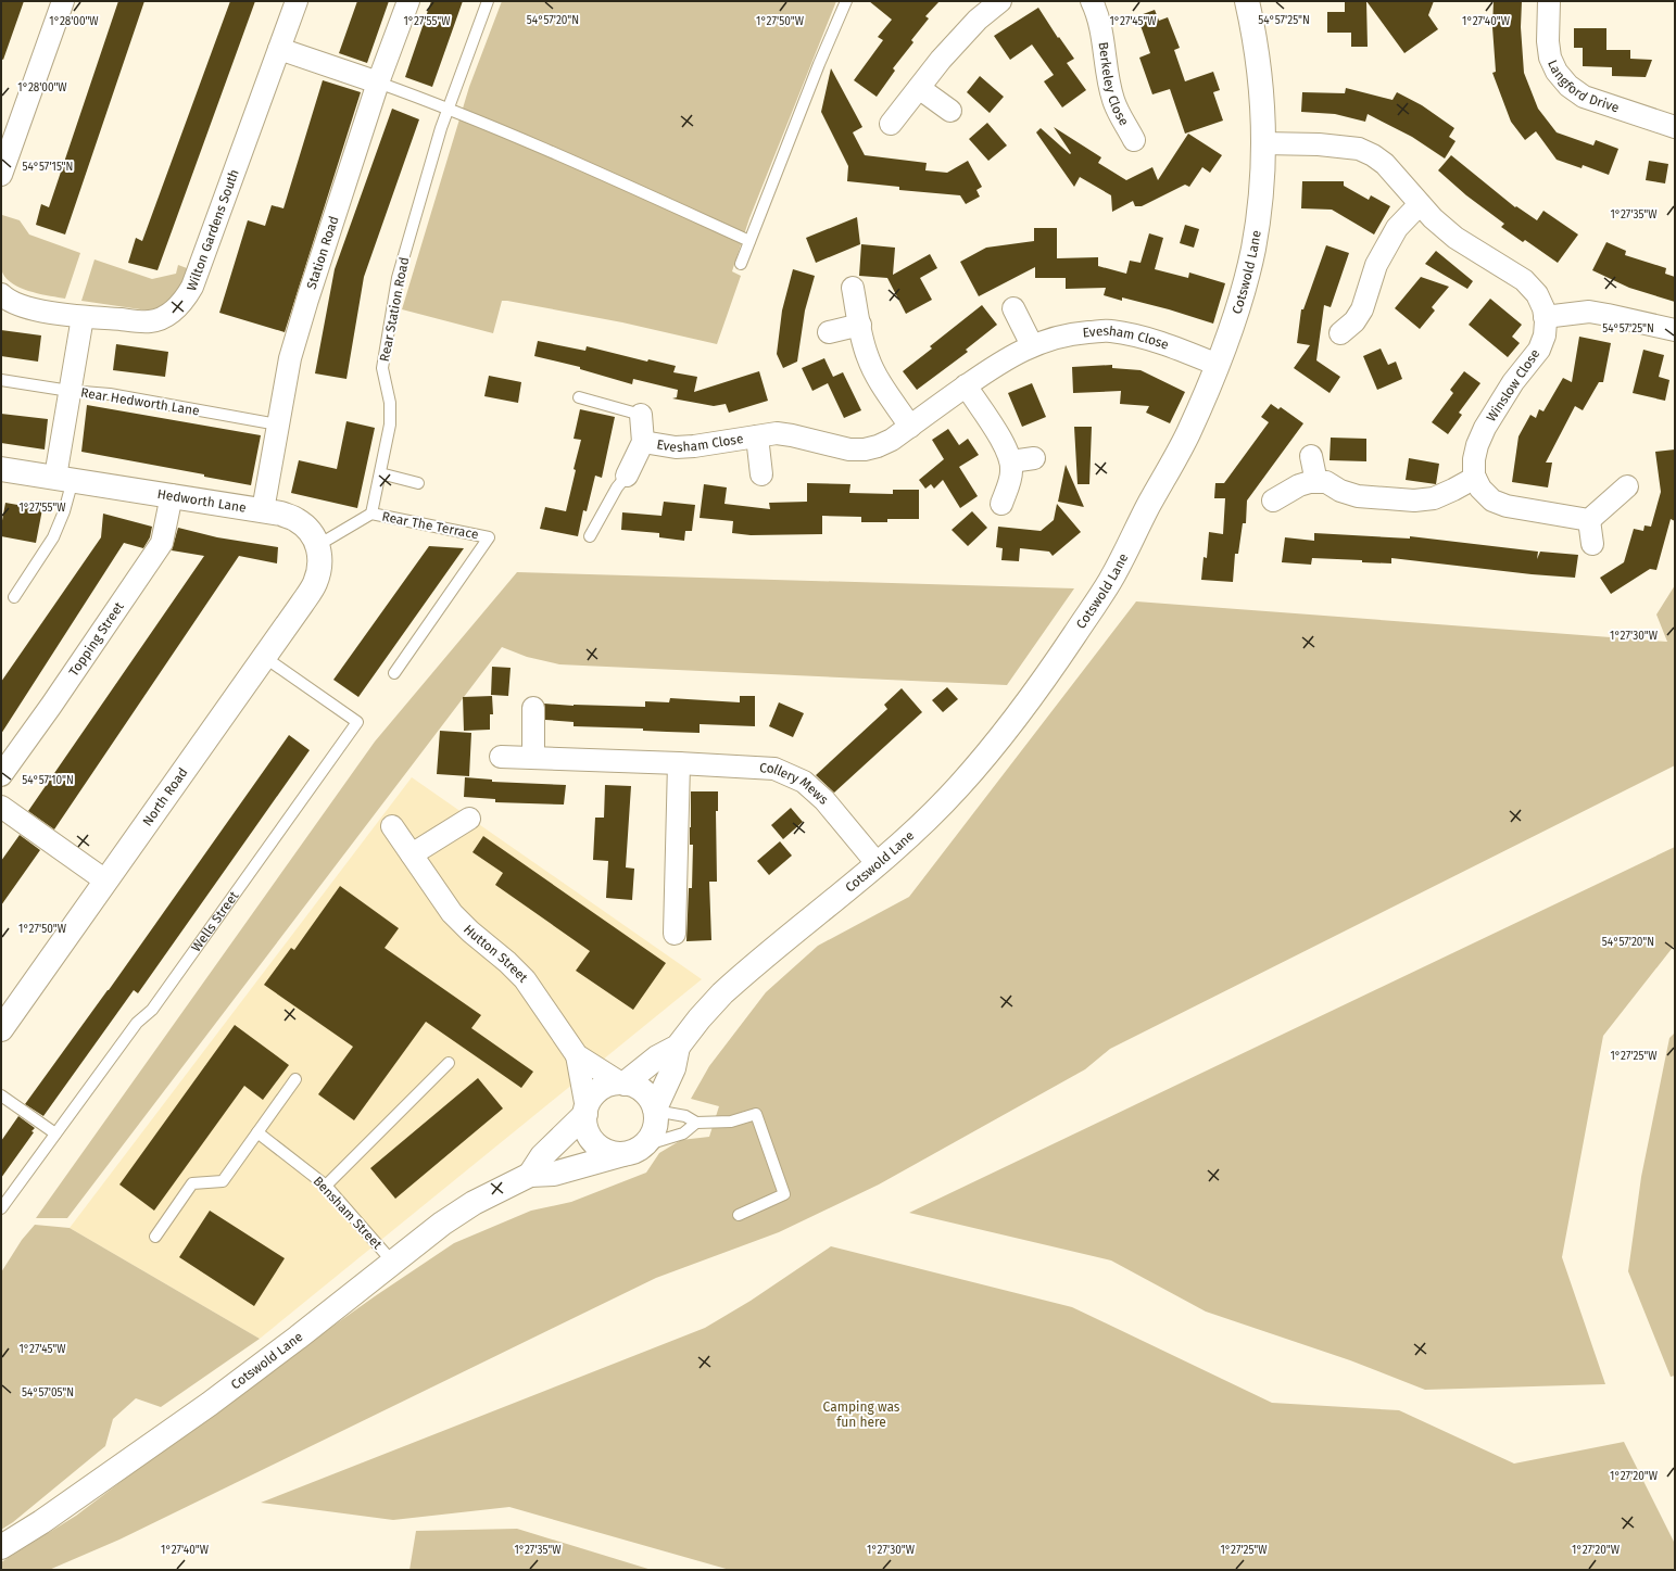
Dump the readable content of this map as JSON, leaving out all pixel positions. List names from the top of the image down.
{
  "streets": {
    "street": [
      "Langford Drive",
      "Berkeley Close",
      "Wilton Gardens South",
      "Station Road",
      "Cotswold Lane",
      "Evesham Close",
      "Winslow Close",
      "Hedworth Lane",
      "Topping Street",
      "Collery Mews",
      "North Road",
      "Hutton Street"
    ],
    "lane": [
      "Rear Station Road",
      "Rear Hedworth Lane",
      "Rear The Terrace",
      "Wells Street",
      "Bensham Street"
    ]
  },
  "crossings": [
    ["Station Road", "Rear Hedworth Lane"],
    ["Station Road", "Hedworth Lane"],
    ["Cotswold Lane", "Evesham Close"],
    ["Cotswold Lane", "Winslow Close"],
    ["Cotswold Lane", "Collery Mews"],
    ["Cotswold Lane", "Hutton Street"],
    ["Cotswold Lane", "Bensham Street"],
    ["Rear Station Road", "Rear The Terrace"],
    ["Hedworth Lane", "Rear The Terrace"],
    ["Hedworth Lane", "Topping Street"],
    ["Hedworth Lane", "North Road"],
    ["Rear The Terrace", "North Road"],
    ["North Road", "Wells Street"]
  ],
  "parks": ["Camping was fun here"],
  "coordinates": [
    "54°57'20\"N",
    "54°57'25\"N",
    "1°28'00\"W",
    "1°27'55\"W",
    "1°27'50\"W",
    "1°27'45\"W",
    "1°27'40\"W",
    "54°57'15\"N",
    "1°27'35\"W",
    "1°27'30\"W",
    "54°57'10\"N",
    "1°27'25\"W",
    "54°57'05\"N",
    "1°27'20\"W"
  ]
}
